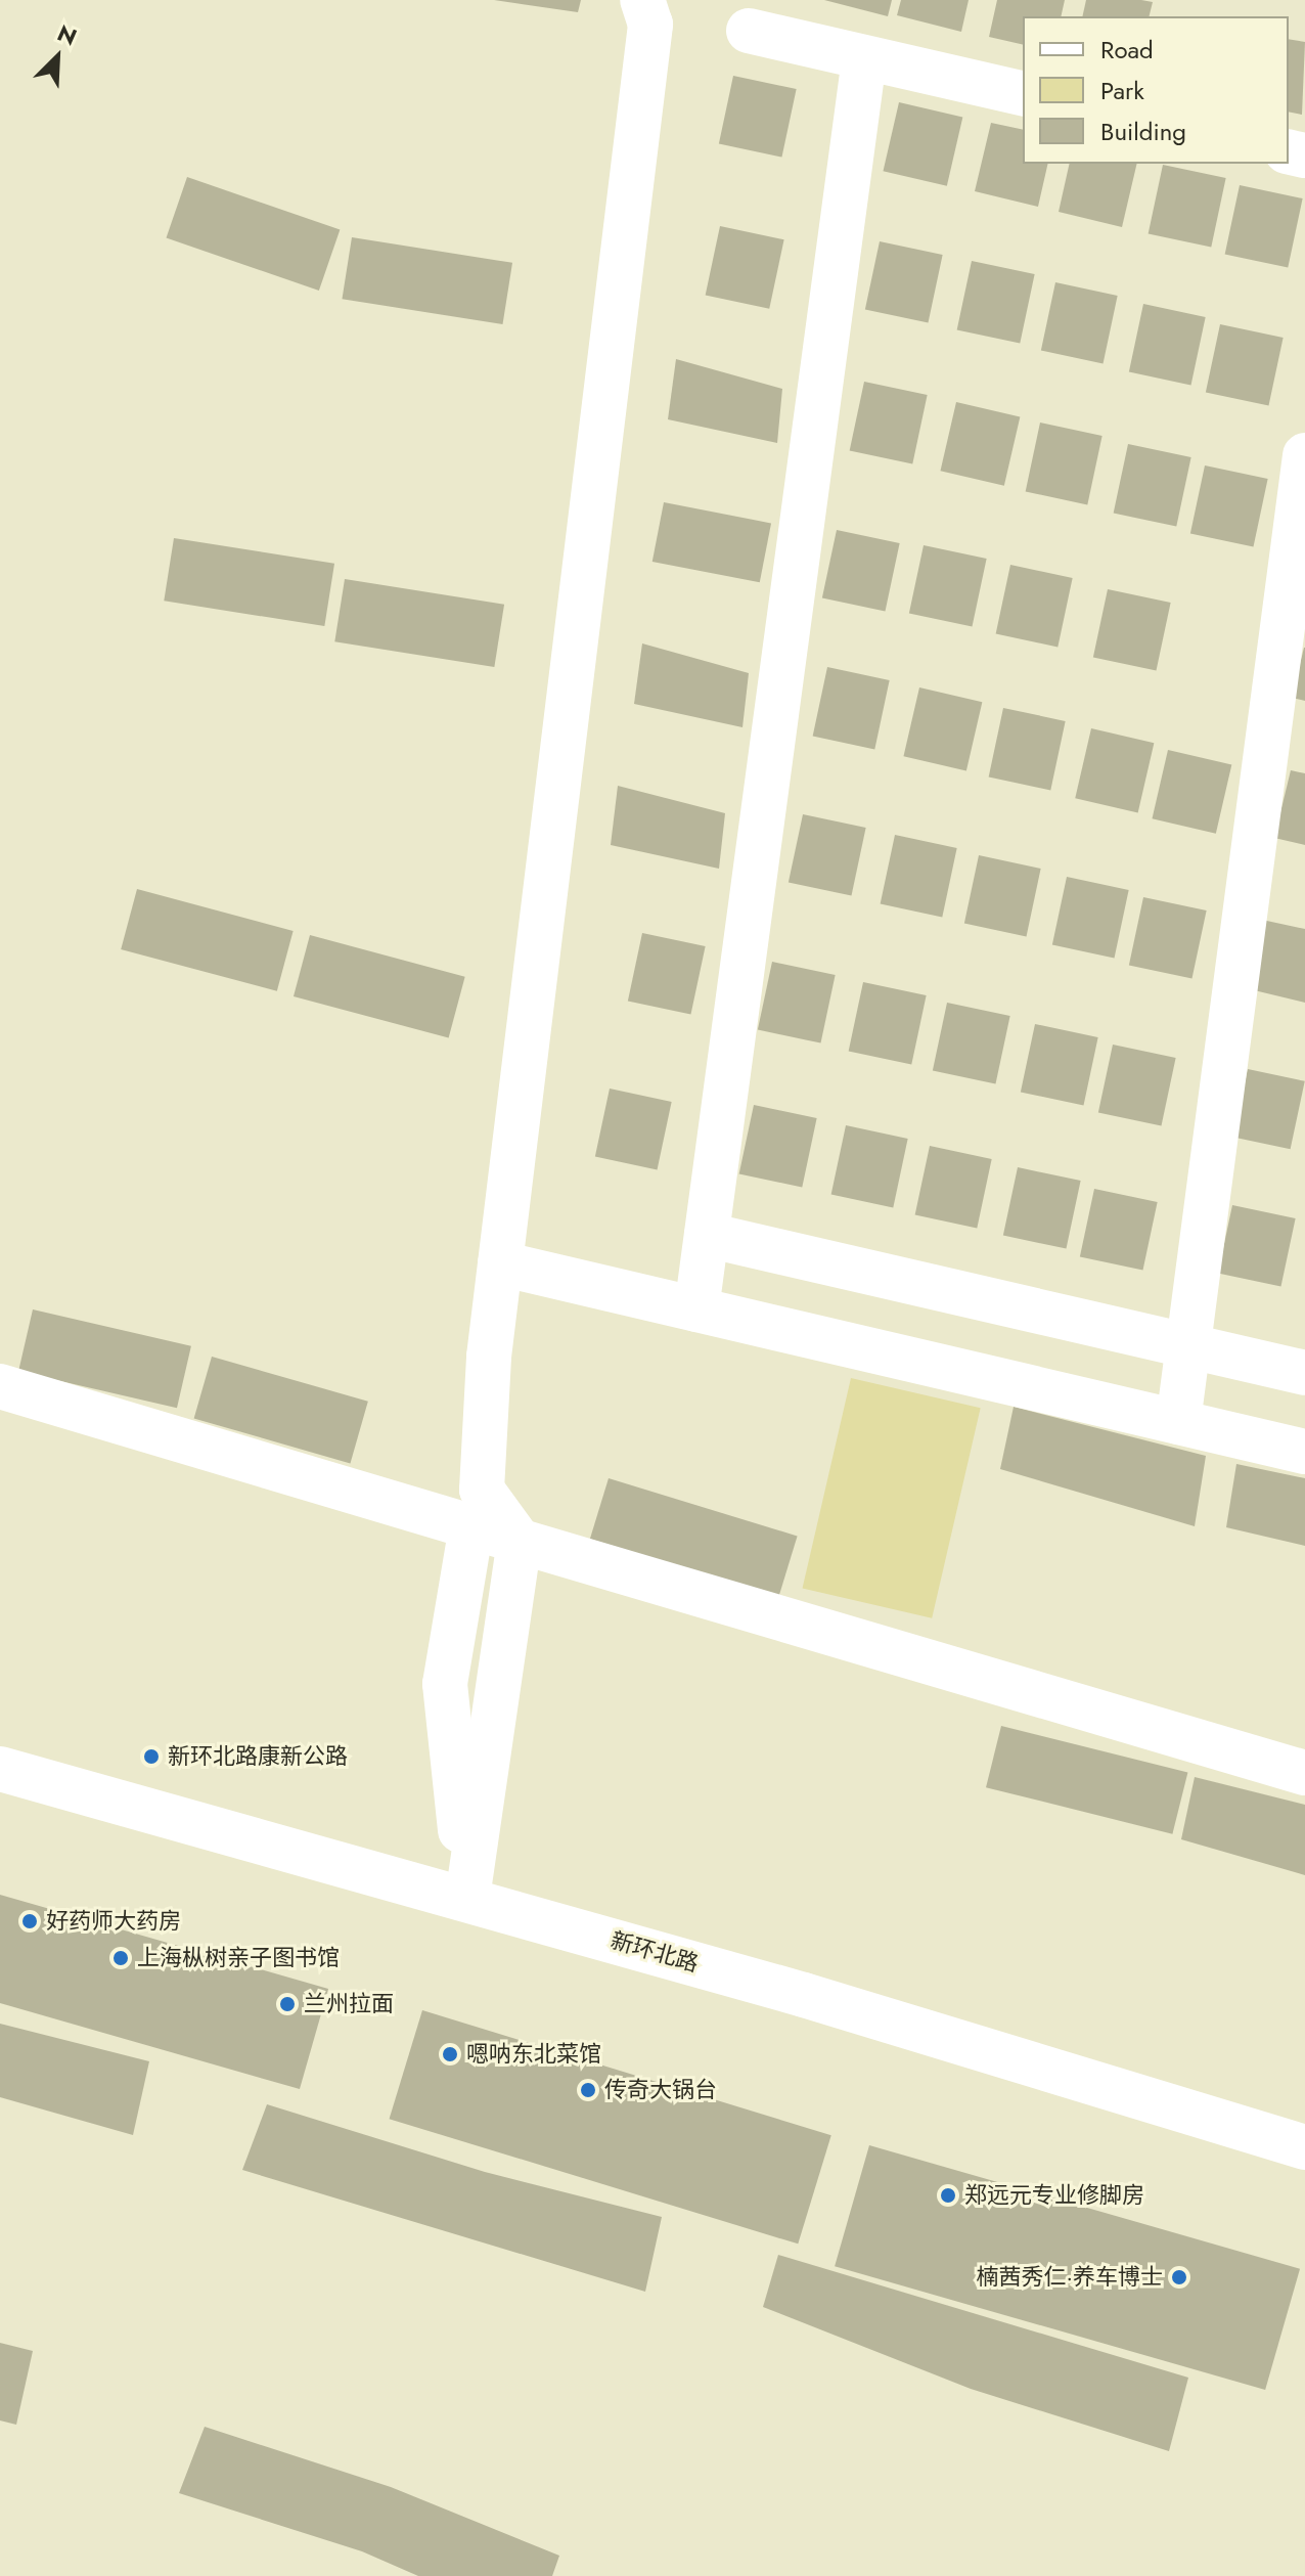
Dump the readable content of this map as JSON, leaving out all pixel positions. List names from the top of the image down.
{
  "streets": {
    "street": ["新环北路"]
  },
  "places": [
    "新环北路康新公路",
    "好药师大药房",
    "上海枞树亲子图书馆",
    "兰州拉面",
    "嗯呐东北菜馆",
    "传奇大锅台",
    "郑远元专业修脚房",
    "楠茜秀仁·养车博士"
  ],
  "legend": ["Road", "Park", "Building"],
  "north": "top right"
}
